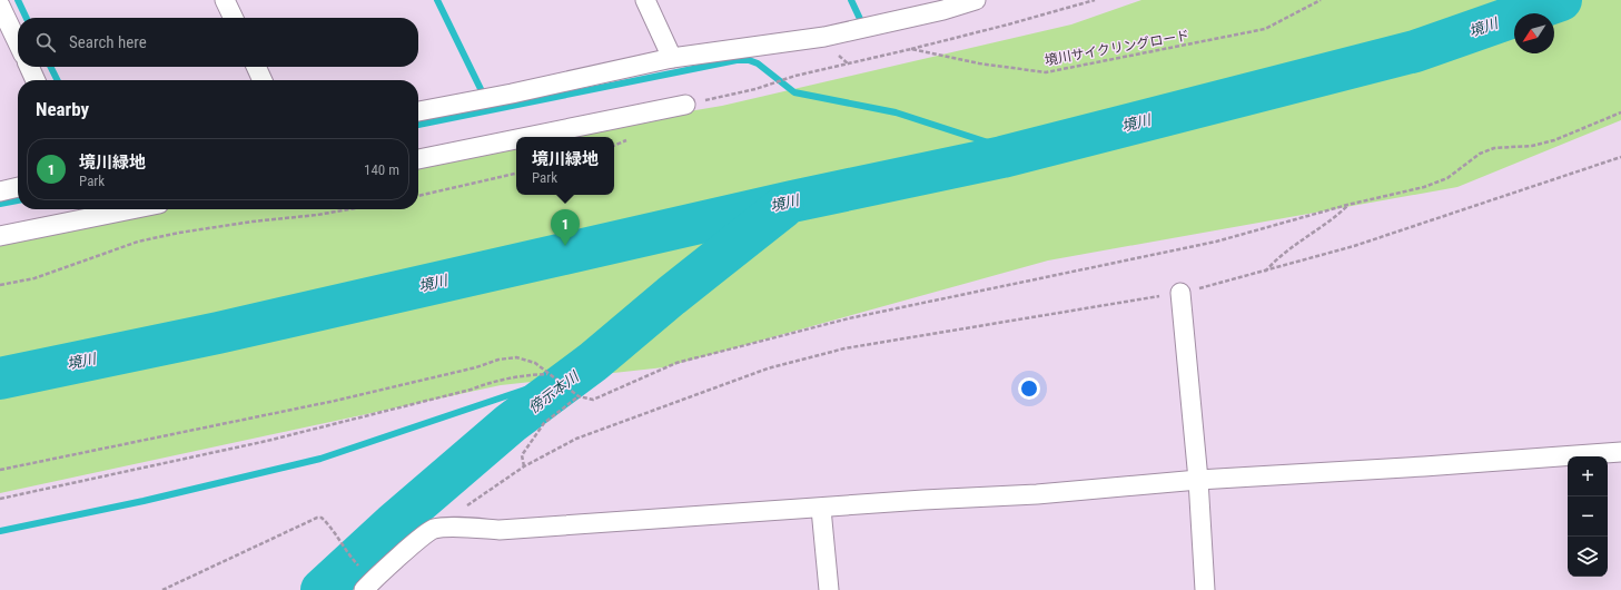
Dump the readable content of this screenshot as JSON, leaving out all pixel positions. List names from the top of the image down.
{
  "streets": {
    "path": ["境川サイクリングロード"]
  },
  "water": ["境川", "傍示本川"],
  "north": "bottom left",
  "page": {
    "search": "Search here",
    "heading": "Nearby",
    "popup": ["境川緑地", "Park"],
    "list": [
      {
        "mark": "1",
        "name": "境川緑地",
        "note": "Park",
        "value": "140 m"
      }
    ],
    "pins": "1",
    "map_buttons": ["+", "−"]
  }
}
